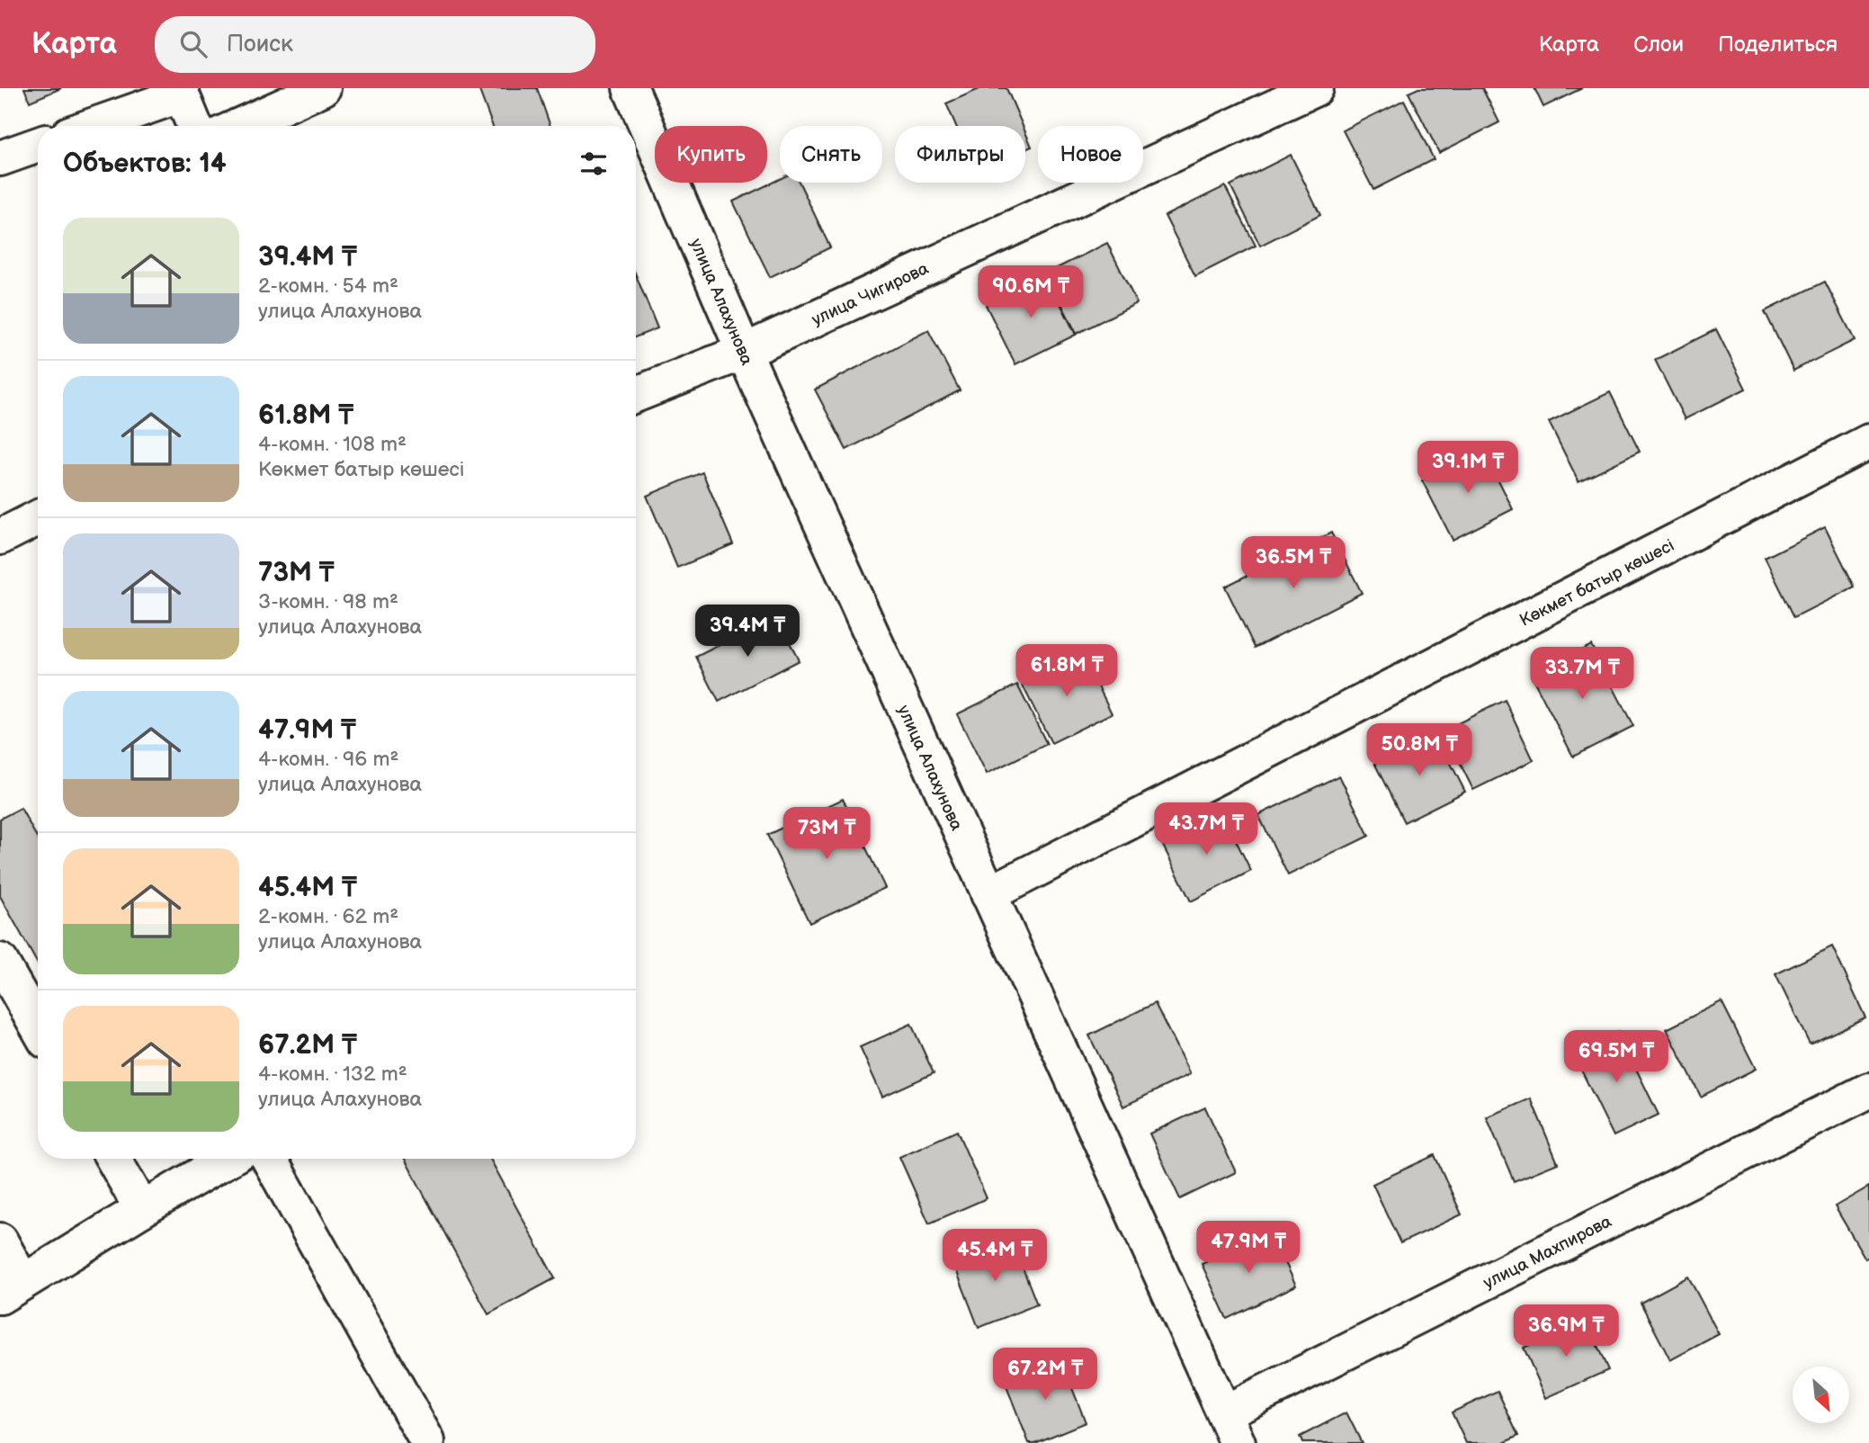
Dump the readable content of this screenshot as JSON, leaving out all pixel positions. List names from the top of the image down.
{
  "streets": {
    "street": [
      "улица Чигирова",
      "улица Алахунова",
      "Көкмет батыр көшесі",
      "улица Махпирова"
    ]
  },
  "crossings": [
    ["улица Чигирова", "улица Алахунова"],
    ["улица Алахунова", "Көкмет батыр көшесі"],
    ["улица Алахунова", "улица Махпирова"]
  ],
  "north": "bottom right",
  "page": {
    "header": "Карта",
    "search": "Поиск",
    "nav": ["Карта", "Слои", "Поделиться"],
    "chip": [
      "Купить",
      "Снять",
      "Фильтры",
      "Новое"
    ],
    "heading": "Объектов: 14",
    "list": [
      {
        "name": "39.4M ₸",
        "note": "2-комн. · 54 m² · улица Алахунова"
      },
      {
        "name": "61.8M ₸",
        "note": "4-комн. · 108 m² · Көкмет батыр көшесі"
      },
      {
        "name": "73M ₸",
        "note": "3-комн. · 98 m² · улица Алахунова"
      },
      {
        "name": "47.9M ₸",
        "note": "4-комн. · 96 m² · улица Алахунова"
      },
      {
        "name": "45.4M ₸",
        "note": "2-комн. · 62 m² · улица Алахунова"
      },
      {
        "name": "67.2M ₸",
        "note": "4-комн. · 132 m² · улица Алахунова"
      }
    ],
    "price": [
      "90.6M ₸",
      "39.1M ₸",
      "36.5M ₸",
      "39.4M ₸",
      "61.8M ₸",
      "33.7M ₸",
      "50.8M ₸",
      "43.7M ₸",
      "73M ₸",
      "69.5M ₸",
      "47.9M ₸",
      "45.4M ₸",
      "36.9M ₸",
      "67.2M ₸"
    ]
  }
}
